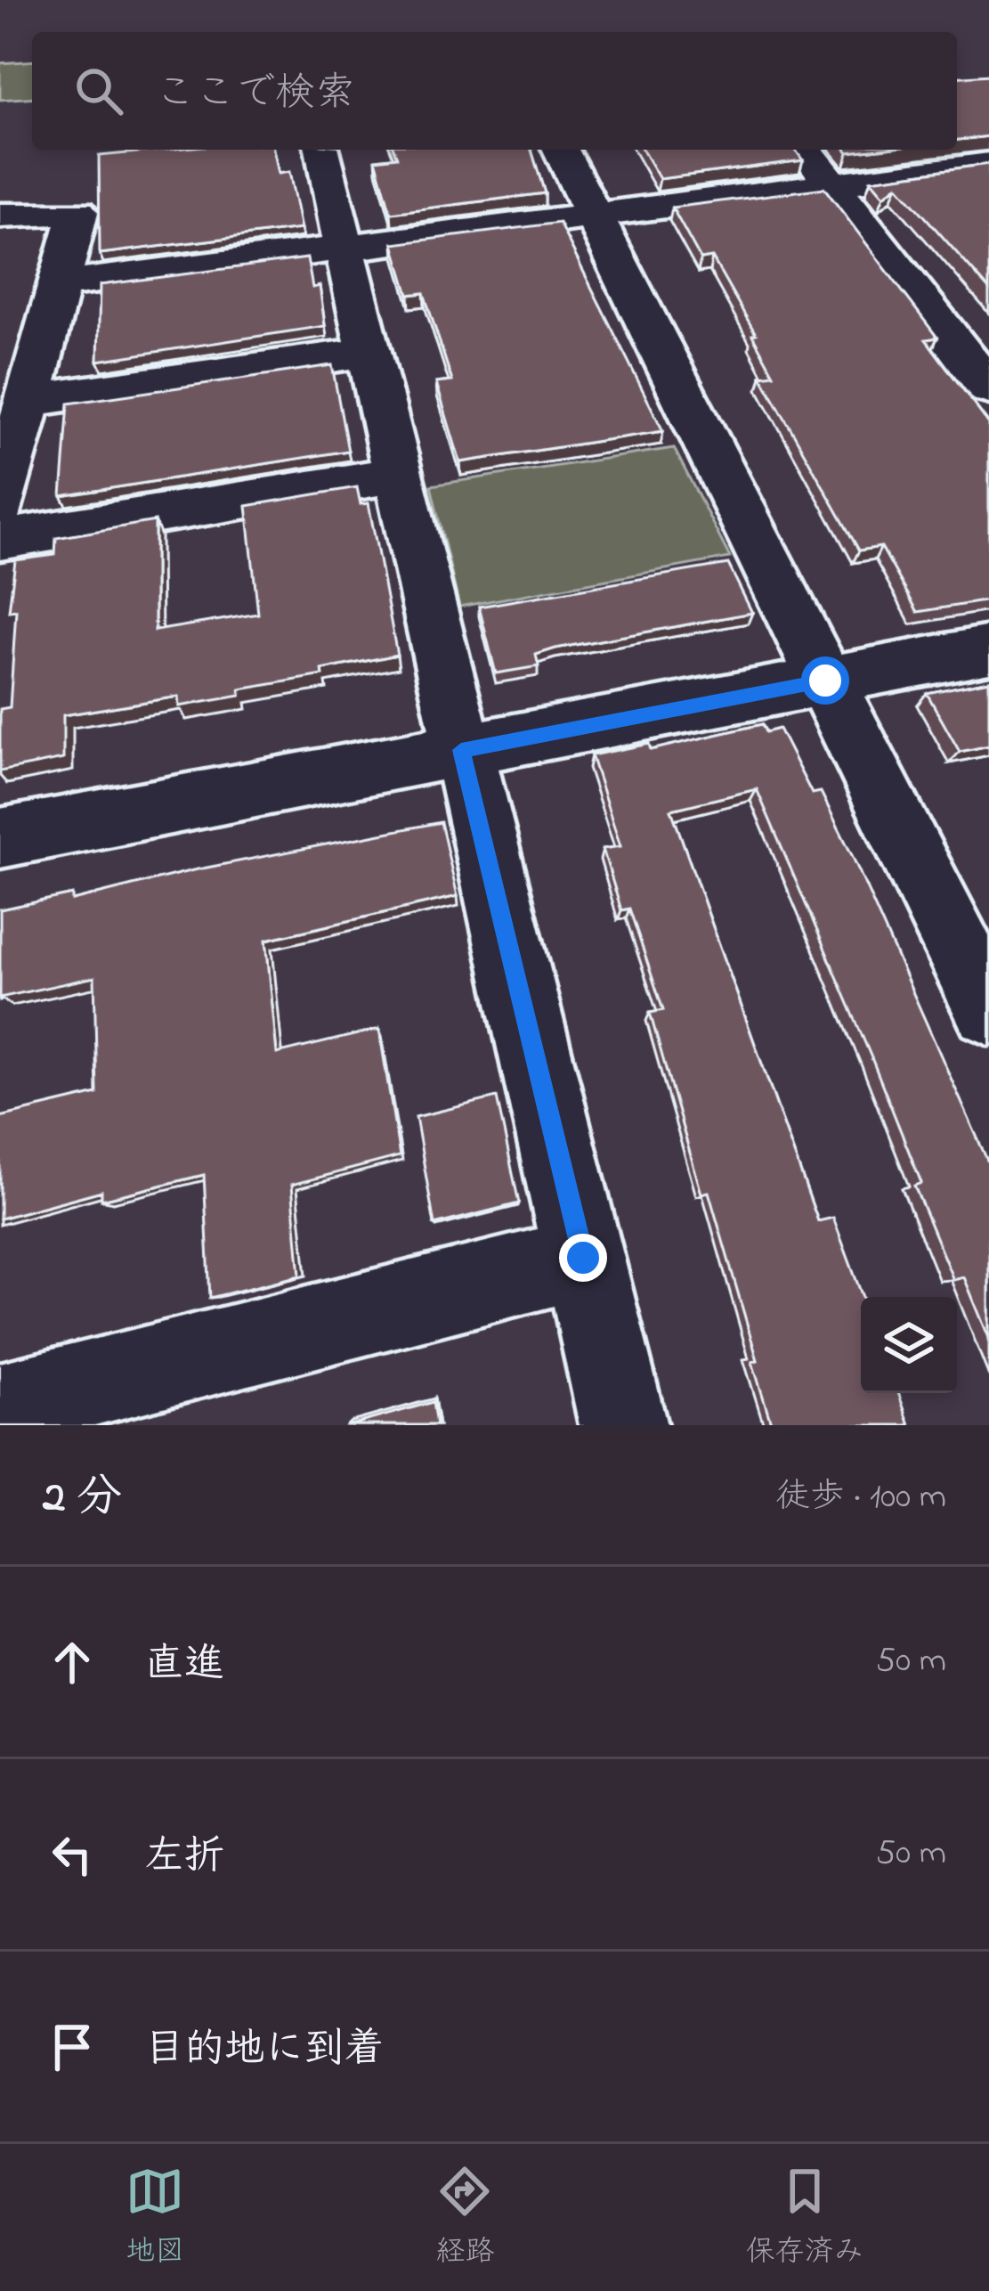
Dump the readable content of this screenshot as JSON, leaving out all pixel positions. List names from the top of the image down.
{
  "page": {
    "search": "ここで検索",
    "heading": ["2 分", "徒歩 · 100 m"],
    "list": [
      ["直進", "50 m"],
      ["左折", "50 m"],
      "目的地に到着"
    ],
    "nav": ["地図", "経路", "保存済み"]
  }
}
